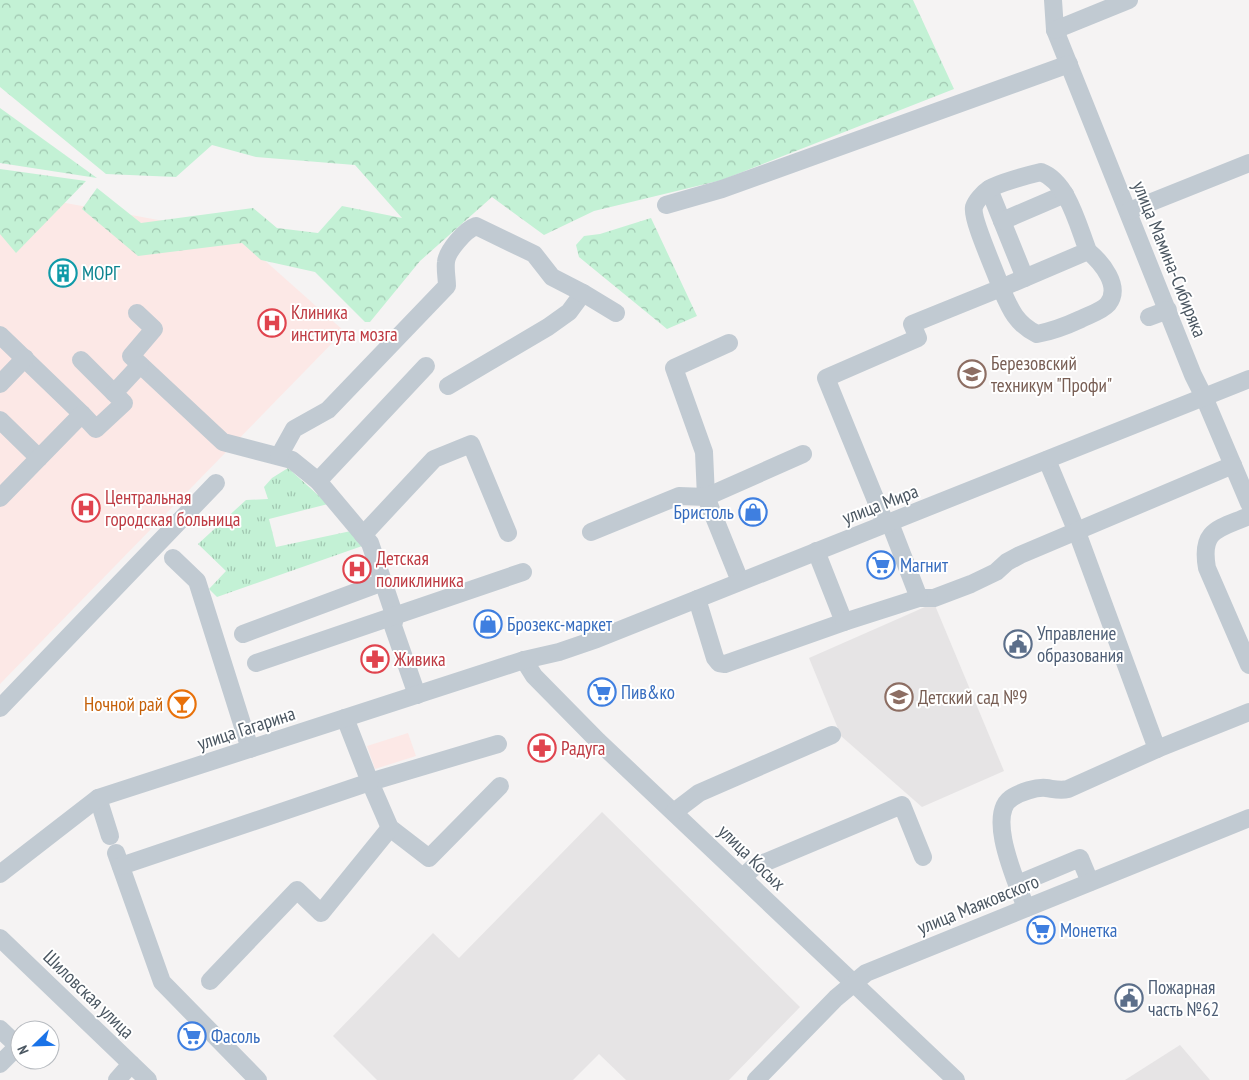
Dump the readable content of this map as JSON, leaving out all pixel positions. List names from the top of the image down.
{
  "streets": {
    "street": [
      "улица Мамина-Сибиряка",
      "улица Мира",
      "улица Гагарина",
      "улица Косых",
      "улица Маяковского",
      "Шиловская улица"
    ]
  },
  "crossings": [
    ["улица Мамина-Сибиряка", "улица Мира"],
    ["улица Мира", "улица Гагарина"],
    ["улица Мира", "улица Косых"],
    ["улица Гагарина", "улица Косых"],
    ["улица Косых", "улица Маяковского"]
  ],
  "places": {
    "building": ["МОРГ"],
    "hospital": ["Клиника института мозга", "Центральная городская больница", "Детская поликлиника"],
    "school or university": ["Березовский техникум \"Профи\"", "Детский сад №9"],
    "shop": ["Бристоль", "Брозекс-маркет"],
    "supermarket": [
      "Магнит",
      "Пив&ко",
      "Монетка",
      "Фасоль"
    ],
    "public building": ["Управление образования", "Пожарная часть №62"],
    "pharmacy": ["Живика", "Радуга"],
    "bar": ["Ночной рай"]
  },
  "north": "bottom left"
}
